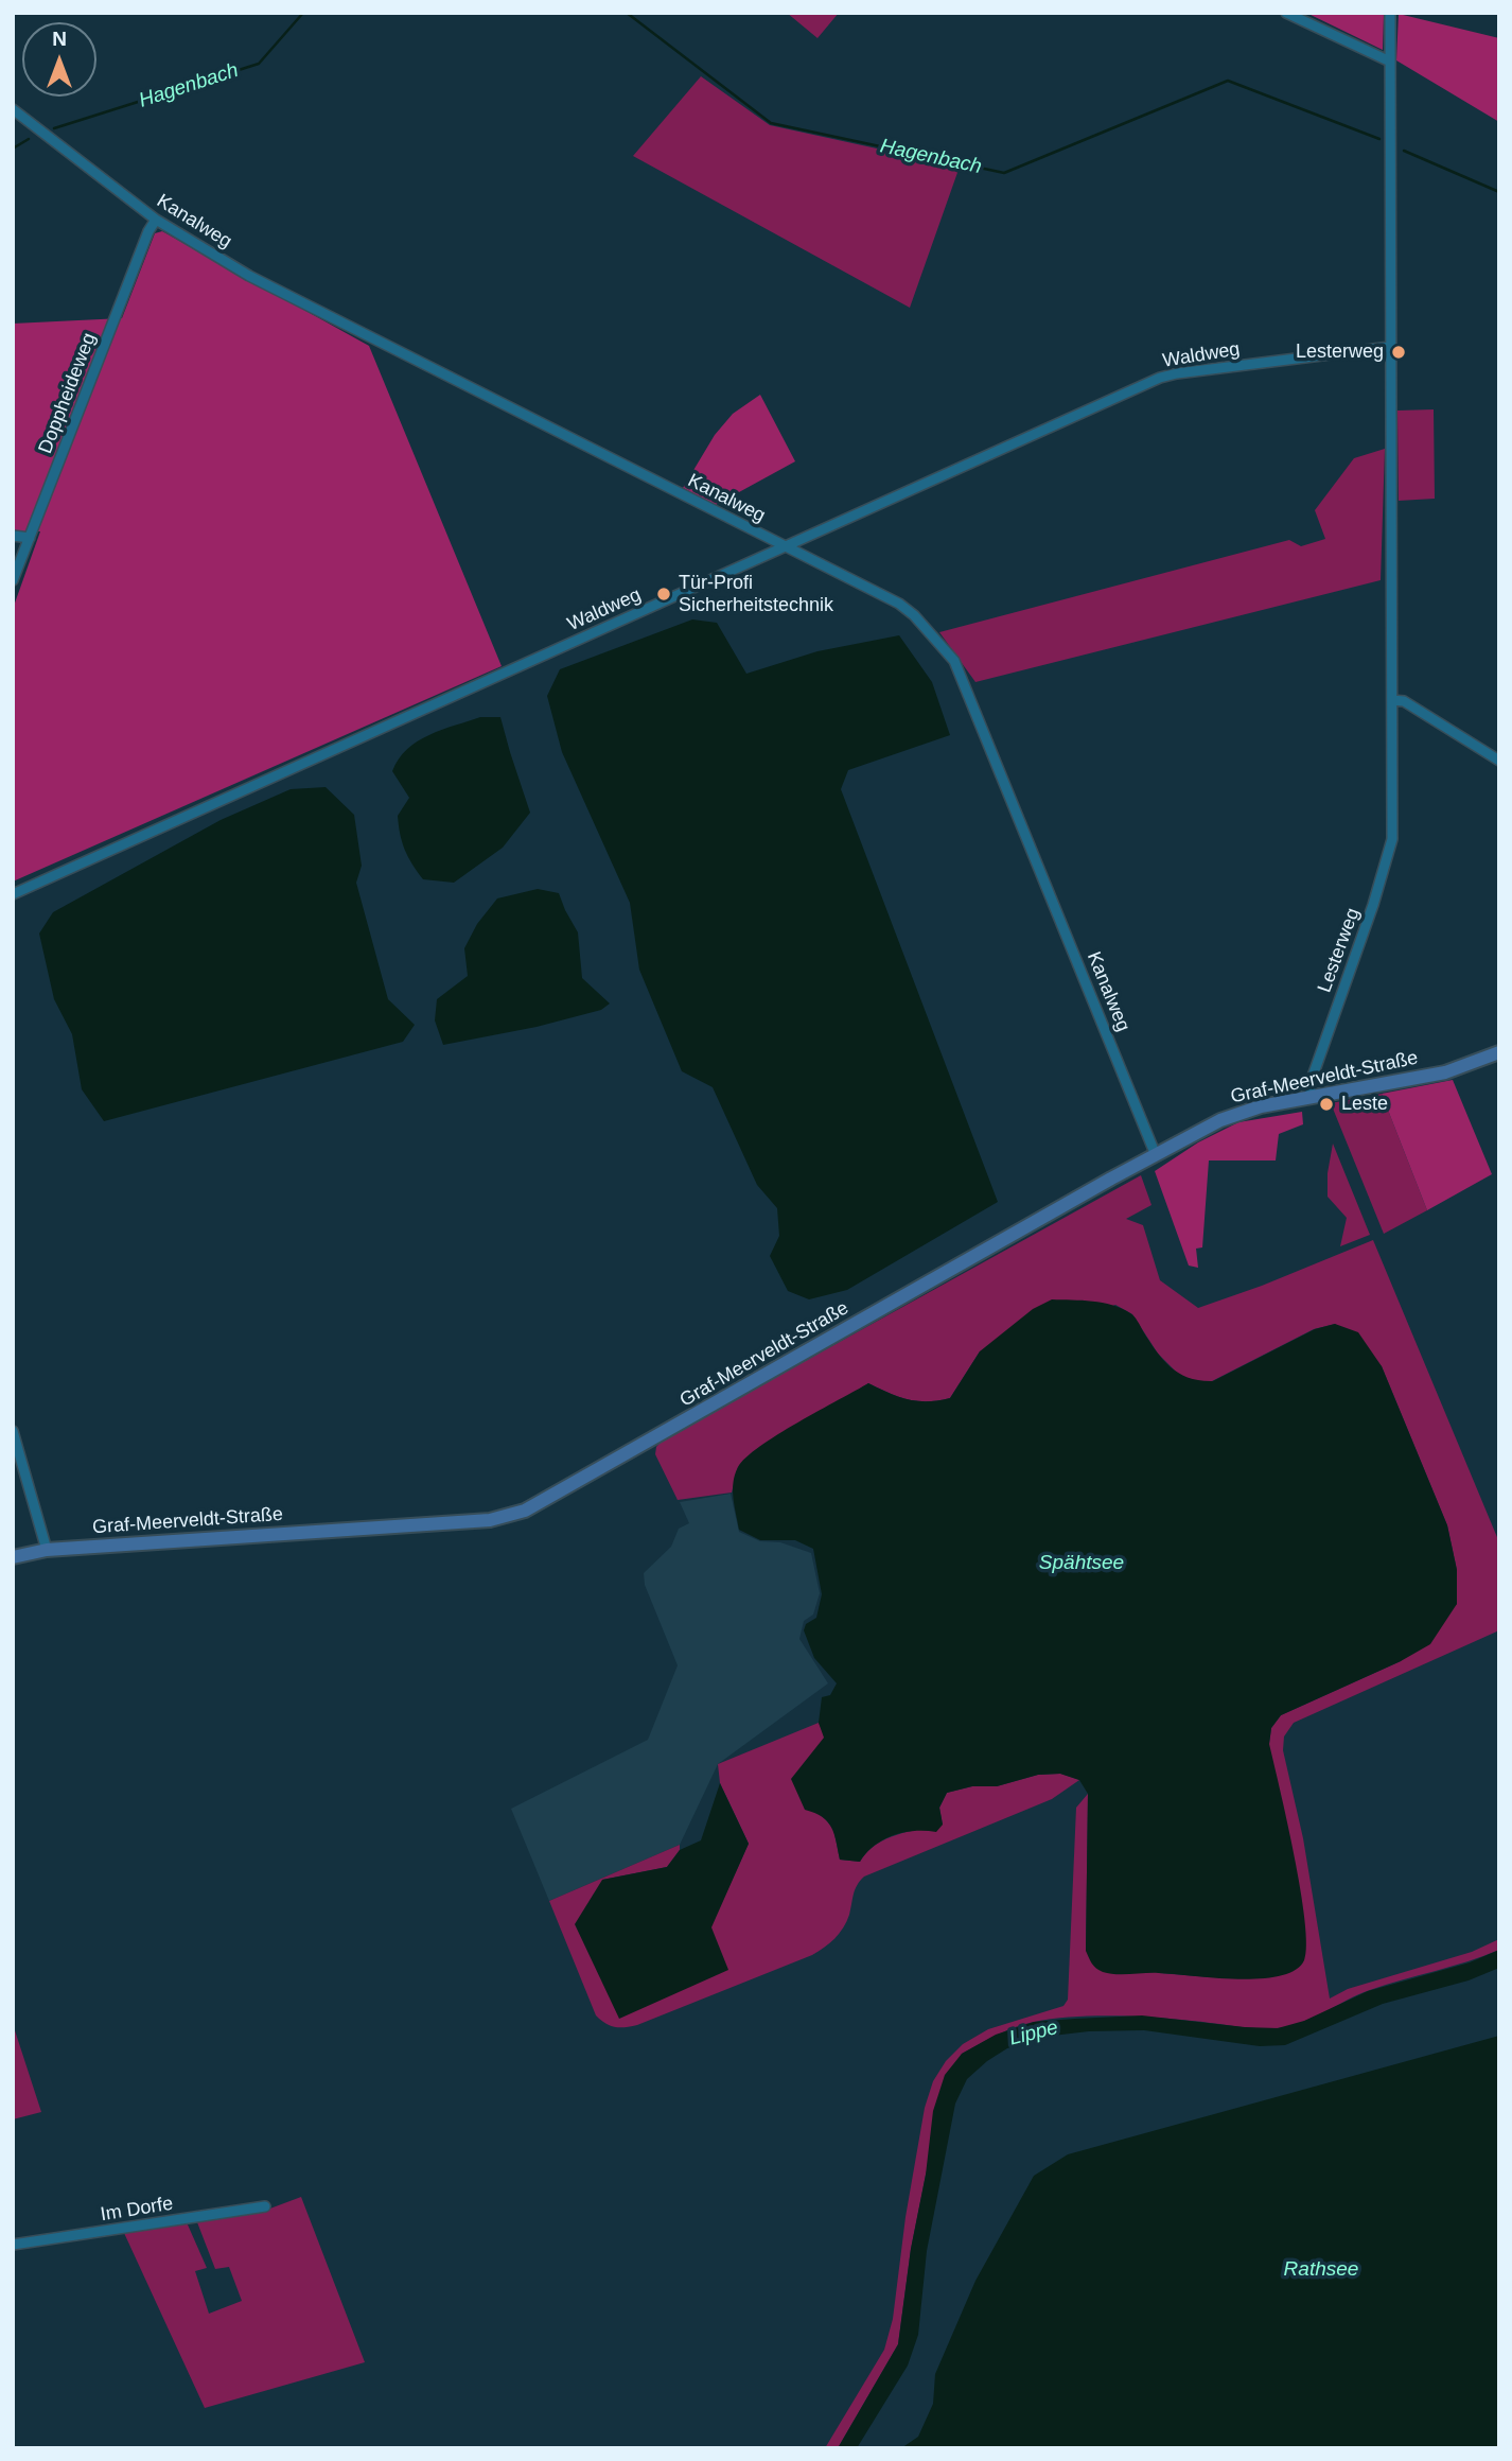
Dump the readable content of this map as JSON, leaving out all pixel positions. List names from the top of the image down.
{
  "streets": {
    "main road": ["Graf-Meerveldt-Straße"],
    "street": [
      "Kanalweg",
      "Waldweg",
      "Doppheideweg",
      "Lesterweg",
      "Im Dorfe"
    ]
  },
  "crossings": [
    ["Kanalweg", "Waldweg"],
    ["Kanalweg", "Doppheideweg"],
    ["Kanalweg", "Graf-Meerveldt-Straße"],
    ["Waldweg", "Lesterweg"],
    ["Lesterweg", "Graf-Meerveldt-Straße"]
  ],
  "water": [
    "Hagenbach",
    "Spähtsee",
    "Lippe",
    "Rathsee"
  ],
  "places": ["Lesterweg", "Tür-Profi Sicherheitstechnik", "Leste"],
  "north": "top"
}
